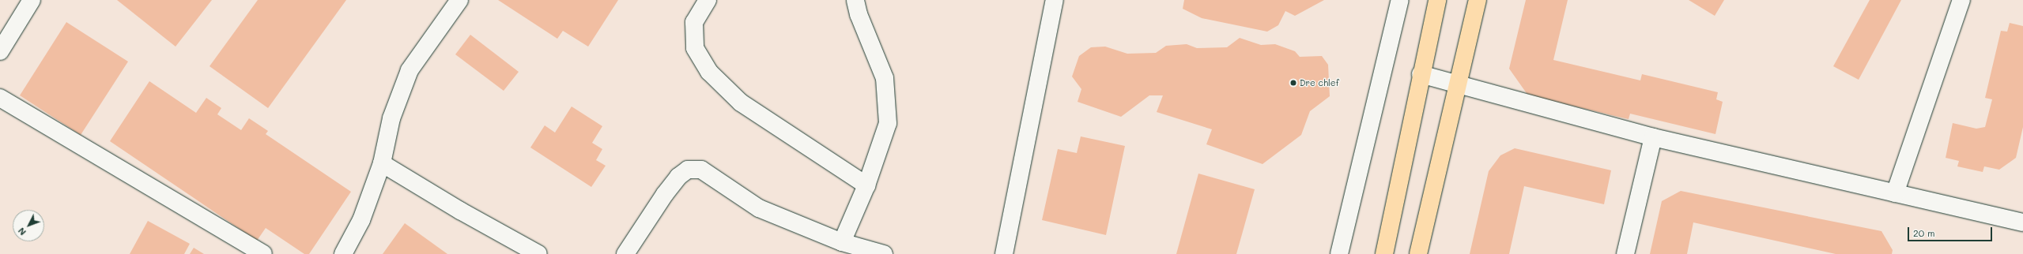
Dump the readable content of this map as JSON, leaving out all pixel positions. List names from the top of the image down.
{
  "places": ["Dre chlef"],
  "scale_bar": "20 m",
  "north": "bottom left"
}
